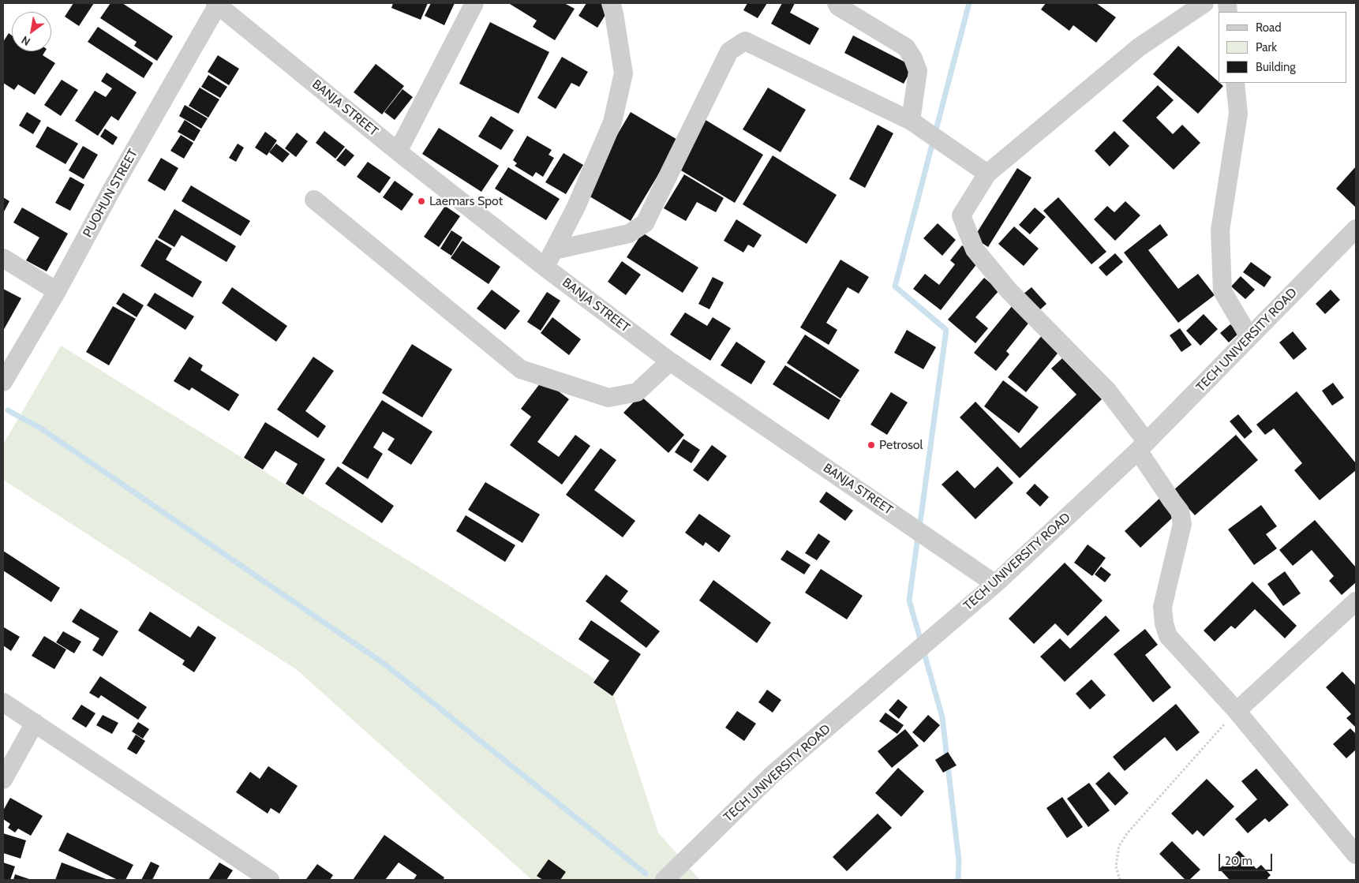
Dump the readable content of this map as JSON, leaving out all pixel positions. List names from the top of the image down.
{
  "streets": {
    "street": ["BANJA STREET", "PUOHUN STREET", "TECH UNIVERSITY ROAD"]
  },
  "crossings": [
    ["BANJA STREET", "PUOHUN STREET"],
    ["BANJA STREET", "TECH UNIVERSITY ROAD"]
  ],
  "places": ["Laemars Spot", "Petrosol"],
  "legend": ["Road", "Park", "Building"],
  "scale_bar": "20 m",
  "north": "bottom left"
}
